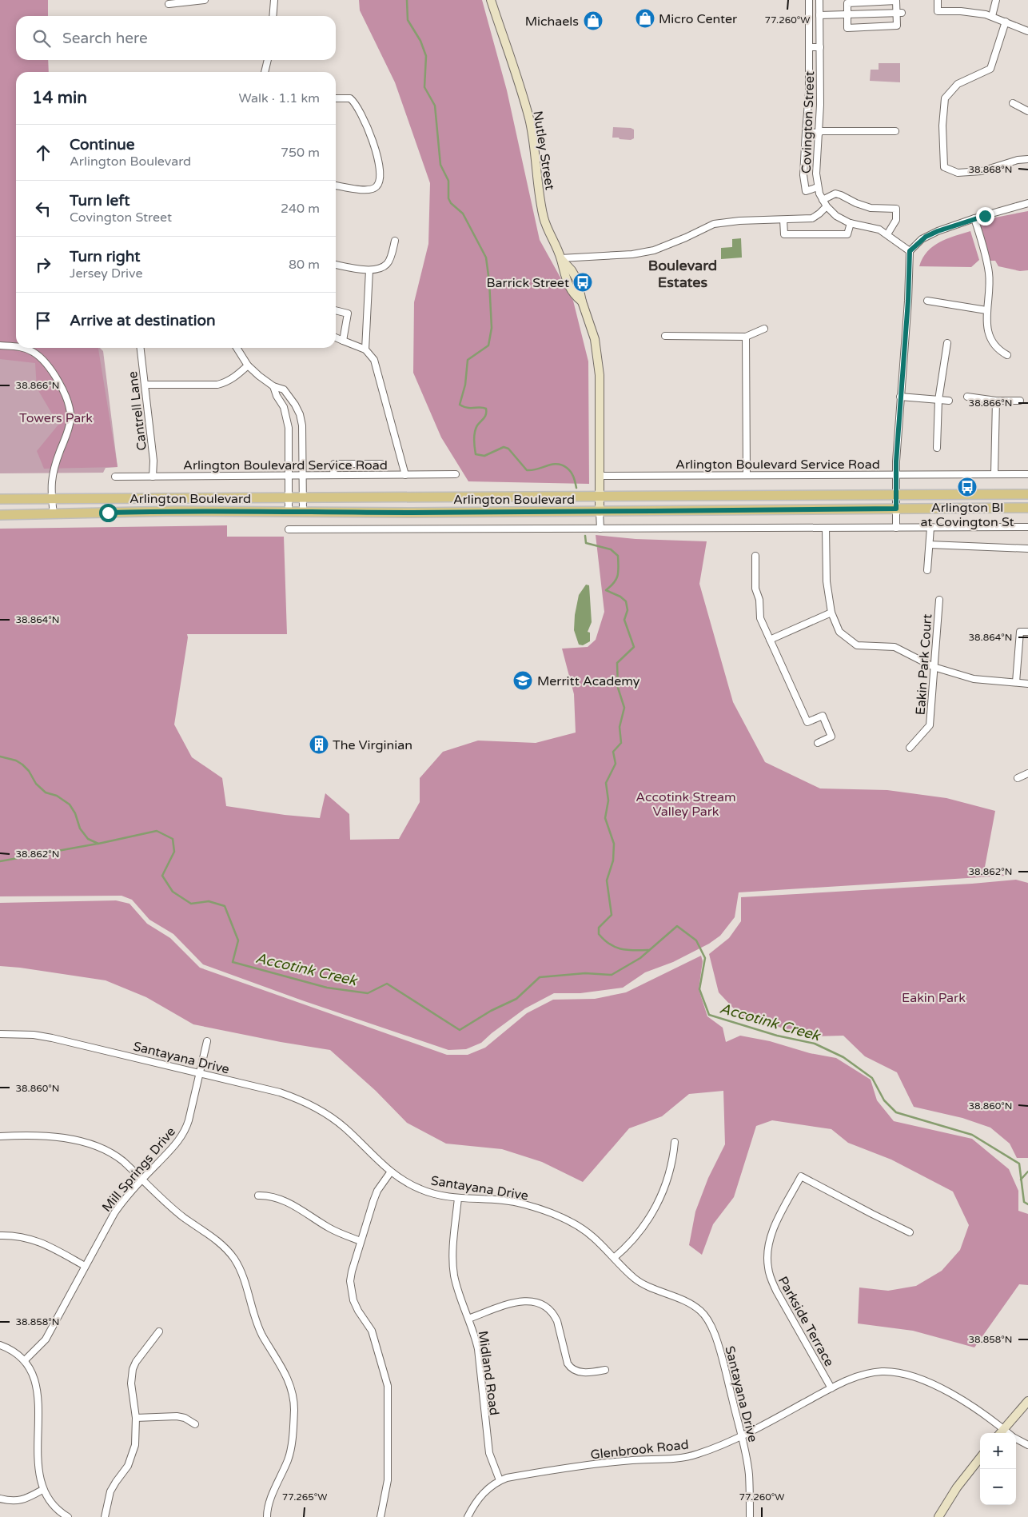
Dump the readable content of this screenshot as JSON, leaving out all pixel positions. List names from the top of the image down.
{
  "streets": {
    "main road": ["Nutley Street", "Arlington Boulevard"],
    "street": [
      "Covington Street",
      "Cantrell Lane",
      "Arlington Boulevard Service Road",
      "Eakin Park Court",
      "Santayana Drive",
      "Mill Springs Drive",
      "Parkside Terrace",
      "Midland Road",
      "Glenbrook Road"
    ]
  },
  "crossings": [
    ["Nutley Street", "Arlington Boulevard Service Road"],
    ["Nutley Street", "Arlington Boulevard"],
    ["Cantrell Lane", "Arlington Boulevard Service Road"],
    ["Santayana Drive", "Mill Springs Drive"],
    ["Santayana Drive", "Midland Road"],
    ["Santayana Drive", "Glenbrook Road"],
    ["Parkside Terrace", "Glenbrook Road"],
    ["Midland Road", "Glenbrook Road"]
  ],
  "districts": ["Boulevard Estates"],
  "water": ["Accotink Creek"],
  "parks": ["Towers Park", "Accotink Stream Valley Park", "Eakin Park"],
  "places": {
    "shop": ["Micro Center", "Michaels"],
    "bus stop": ["Barrick Street", "Arlington Bl at Covington St"],
    "school or university": ["Merritt Academy"],
    "building": ["The Virginian"]
  },
  "page": {
    "search": "Search here",
    "heading": ["14 min", "Walk · 1.1 km"],
    "list": [
      ["Continue", "Arlington Boulevard", "750 m"],
      ["Turn left", "Covington Street", "240 m"],
      ["Turn right", "Jersey Drive", "80 m"],
      "Arrive at destination"
    ],
    "map_buttons": ["+", "−"]
  },
  "coordinates": [
    "77.260°W",
    "38.868°N",
    "38.866°N",
    "38.864°N",
    "38.862°N",
    "38.860°N",
    "38.858°N",
    "77.265°W"
  ]
}
